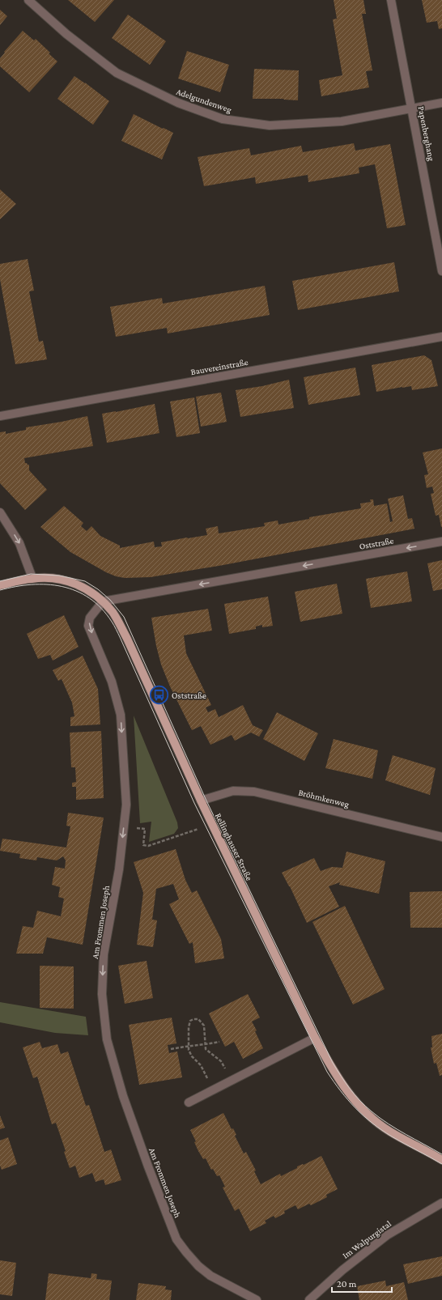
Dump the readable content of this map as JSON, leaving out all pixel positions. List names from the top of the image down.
{
  "streets": {
    "main road": ["Rellinghauser Straße"],
    "street": [
      "Adelgundenweg",
      "Papenberghang",
      "Bauvereinstraße",
      "Oststraße",
      "Bröhmkenweg",
      "Am Frommen Joseph",
      "Im Walpurgistal"
    ]
  },
  "crossings": [
    ["Adelgundenweg", "Papenberghang"],
    ["Oststraße", "Rellinghauser Straße"],
    ["Oststraße", "Am Frommen Joseph"],
    ["Bröhmkenweg", "Rellinghauser Straße"],
    ["Rellinghauser Straße", "Am Frommen Joseph"]
  ],
  "one_way": ["Oststraße", "Am Frommen Joseph"],
  "places": {
    "bus stop": ["Oststraße"]
  },
  "scale_bar": "20 m"
}
